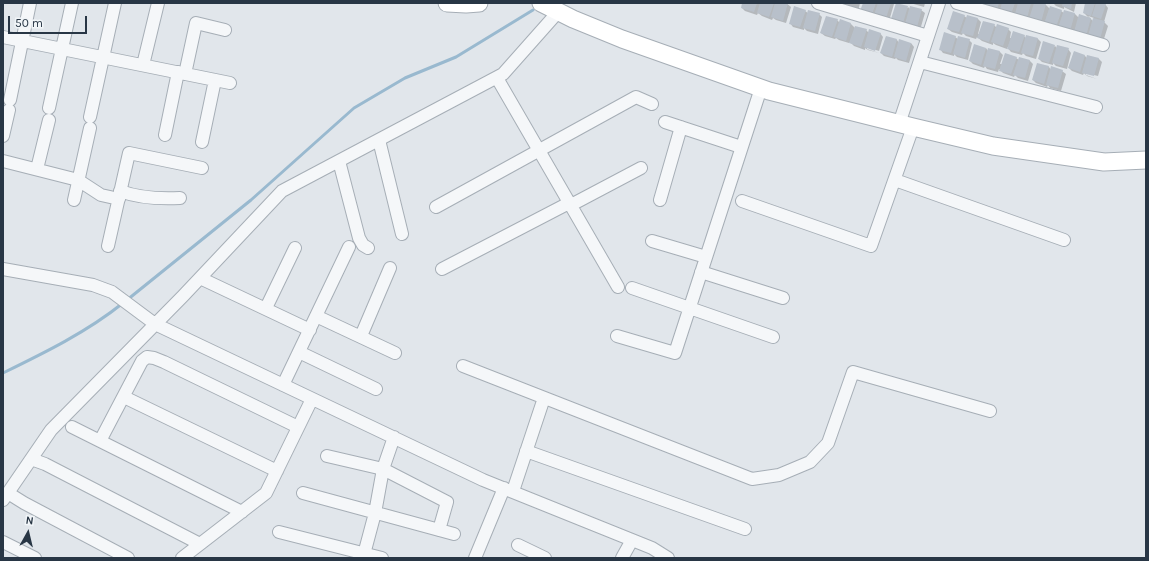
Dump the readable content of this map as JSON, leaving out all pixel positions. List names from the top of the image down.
{
  "scale_bar": "50 m",
  "north": "top"
}
